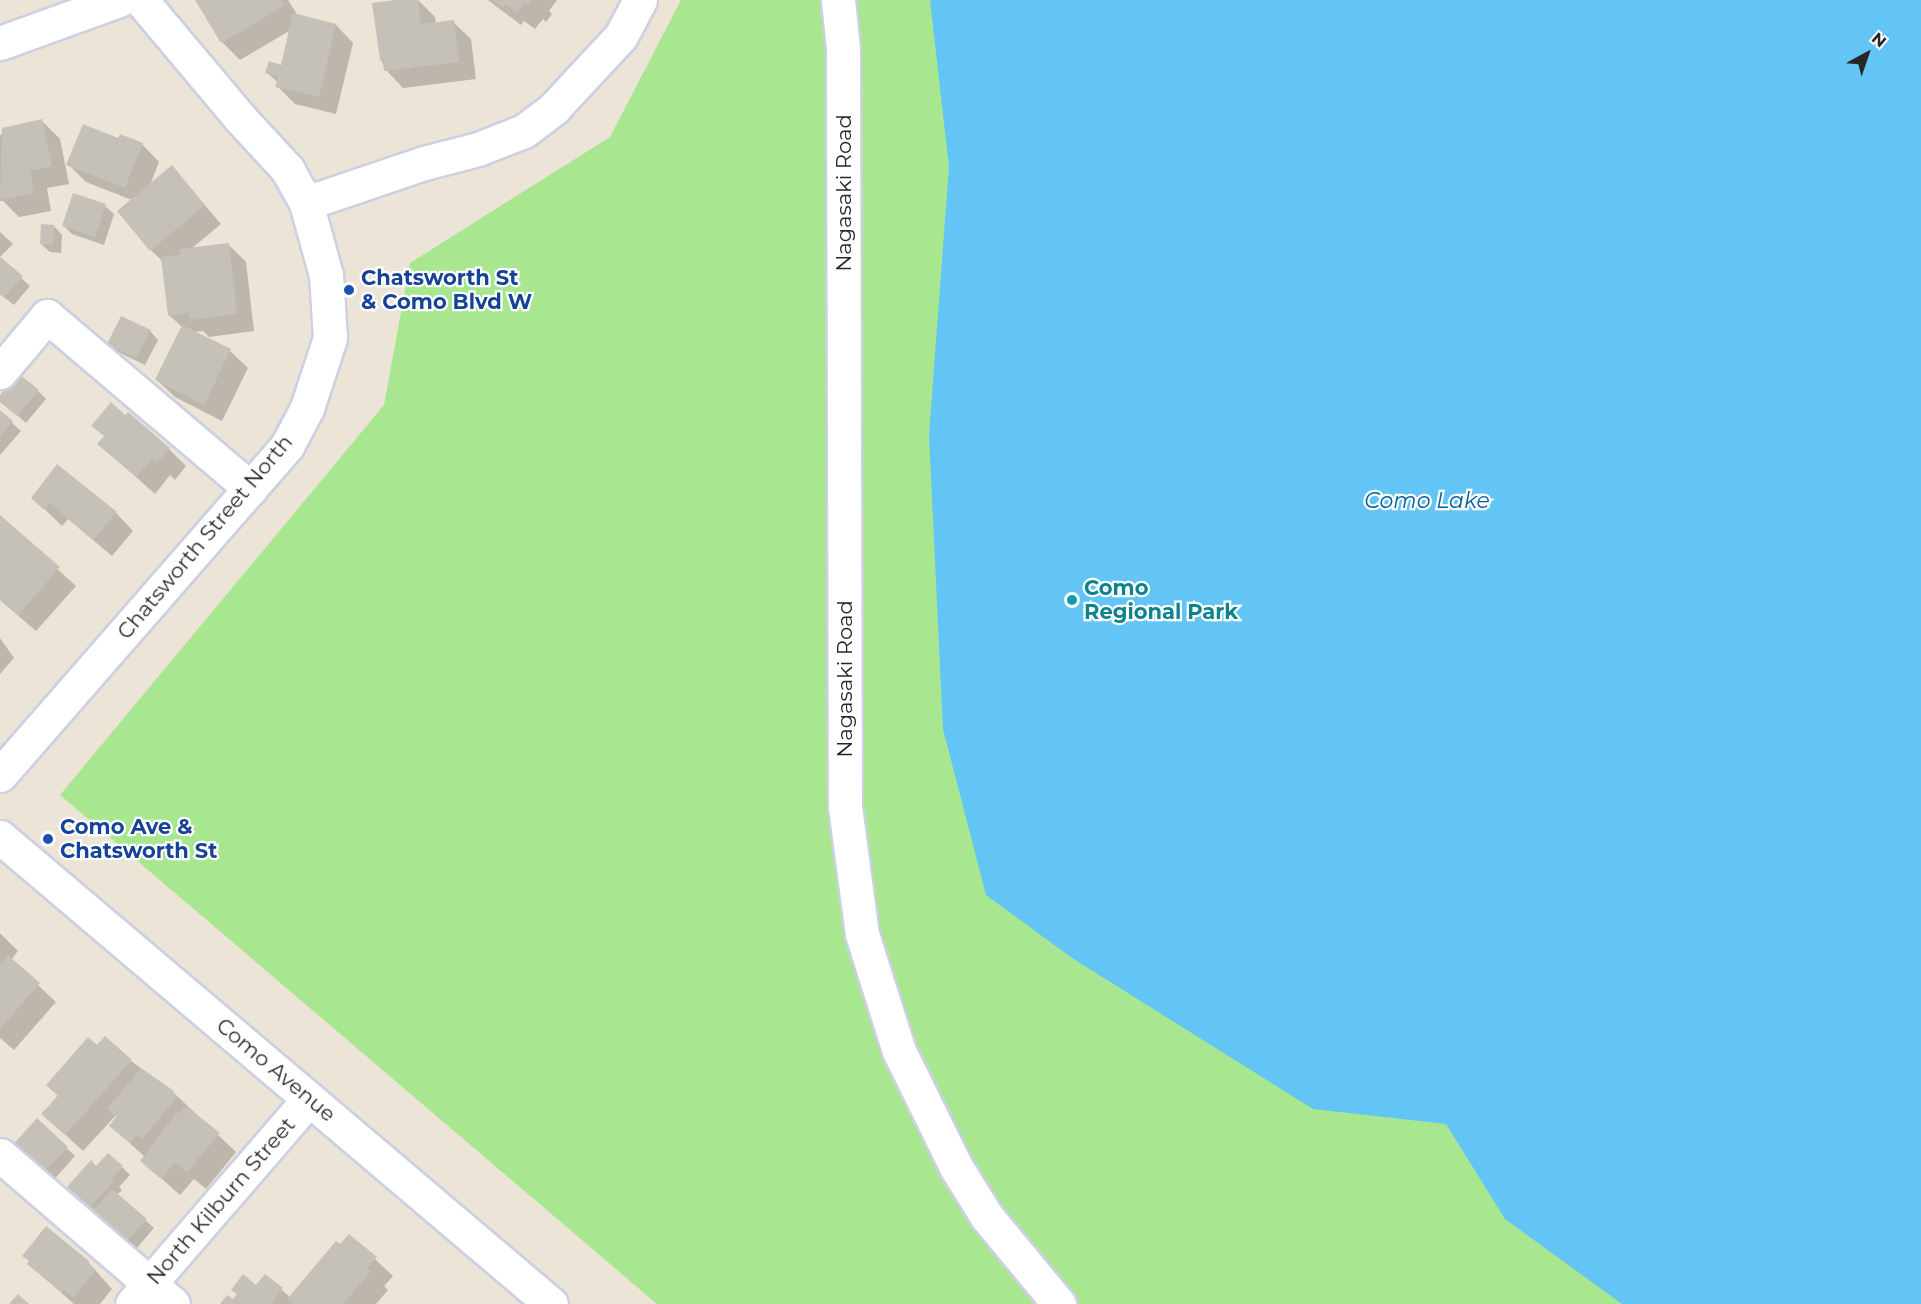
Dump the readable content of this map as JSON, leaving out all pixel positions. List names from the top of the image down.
{
  "streets": {
    "street": [
      "Nagasaki Road",
      "Chatsworth Street North",
      "Como Avenue",
      "North Kilburn Street"
    ]
  },
  "crossings": [
    ["Como Avenue", "North Kilburn Street"]
  ],
  "water": ["Como Lake"],
  "places": ["Chatsworth St & Como Blvd W", "Como Regional Park", "Como Ave & Chatsworth St"],
  "north": "top right"
}
